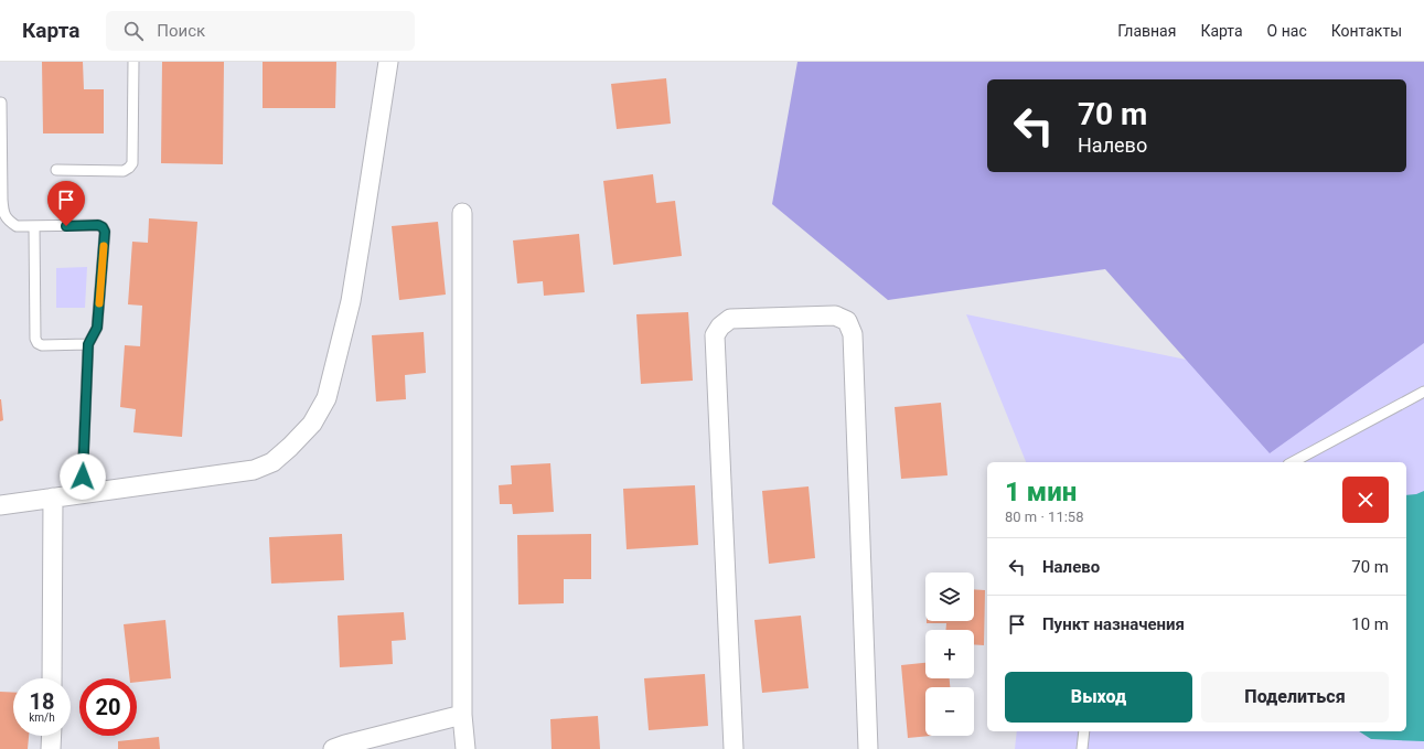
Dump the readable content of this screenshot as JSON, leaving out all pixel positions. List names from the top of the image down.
{
  "page": {
    "header": "Карта",
    "search": "Поиск",
    "nav": [
      "Главная",
      "Карта",
      "О нас",
      "Контакты"
    ],
    "turn": ["70 m", "Налево"],
    "heading": ["1 мин", "80 m · 11:58"],
    "list": [
      {
        "name": "Налево",
        "value": "70 m"
      },
      {
        "name": "Пункт назначения",
        "value": "10 m"
      }
    ],
    "map_buttons": ["+", "−"],
    "buttons": ["Выход", "Поделиться"],
    "speed": "18 km/h",
    "limit": "20"
  }
}
